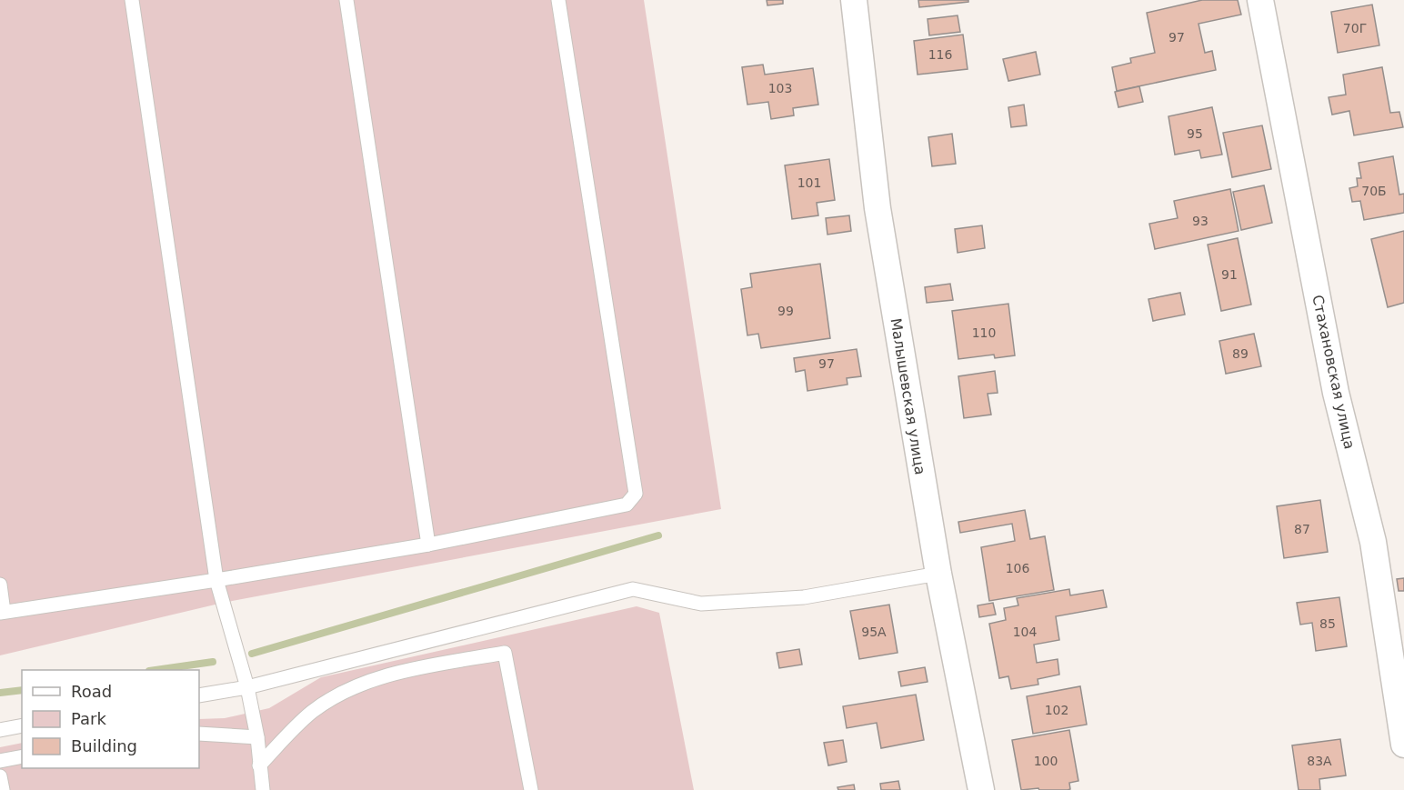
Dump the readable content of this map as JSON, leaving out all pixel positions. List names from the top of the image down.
{
  "streets": {
    "street": ["Стахановская улица", "Малышевская улица"]
  },
  "house_numbers": [
    "70Г",
    "97",
    "116",
    "103",
    "95",
    "101",
    "70Б",
    "93",
    "91",
    "99",
    "110",
    "89",
    "97",
    "87",
    "106",
    "85",
    "95А",
    "104",
    "102",
    "100",
    "83А"
  ],
  "legend": ["Road", "Park", "Building"]
}
